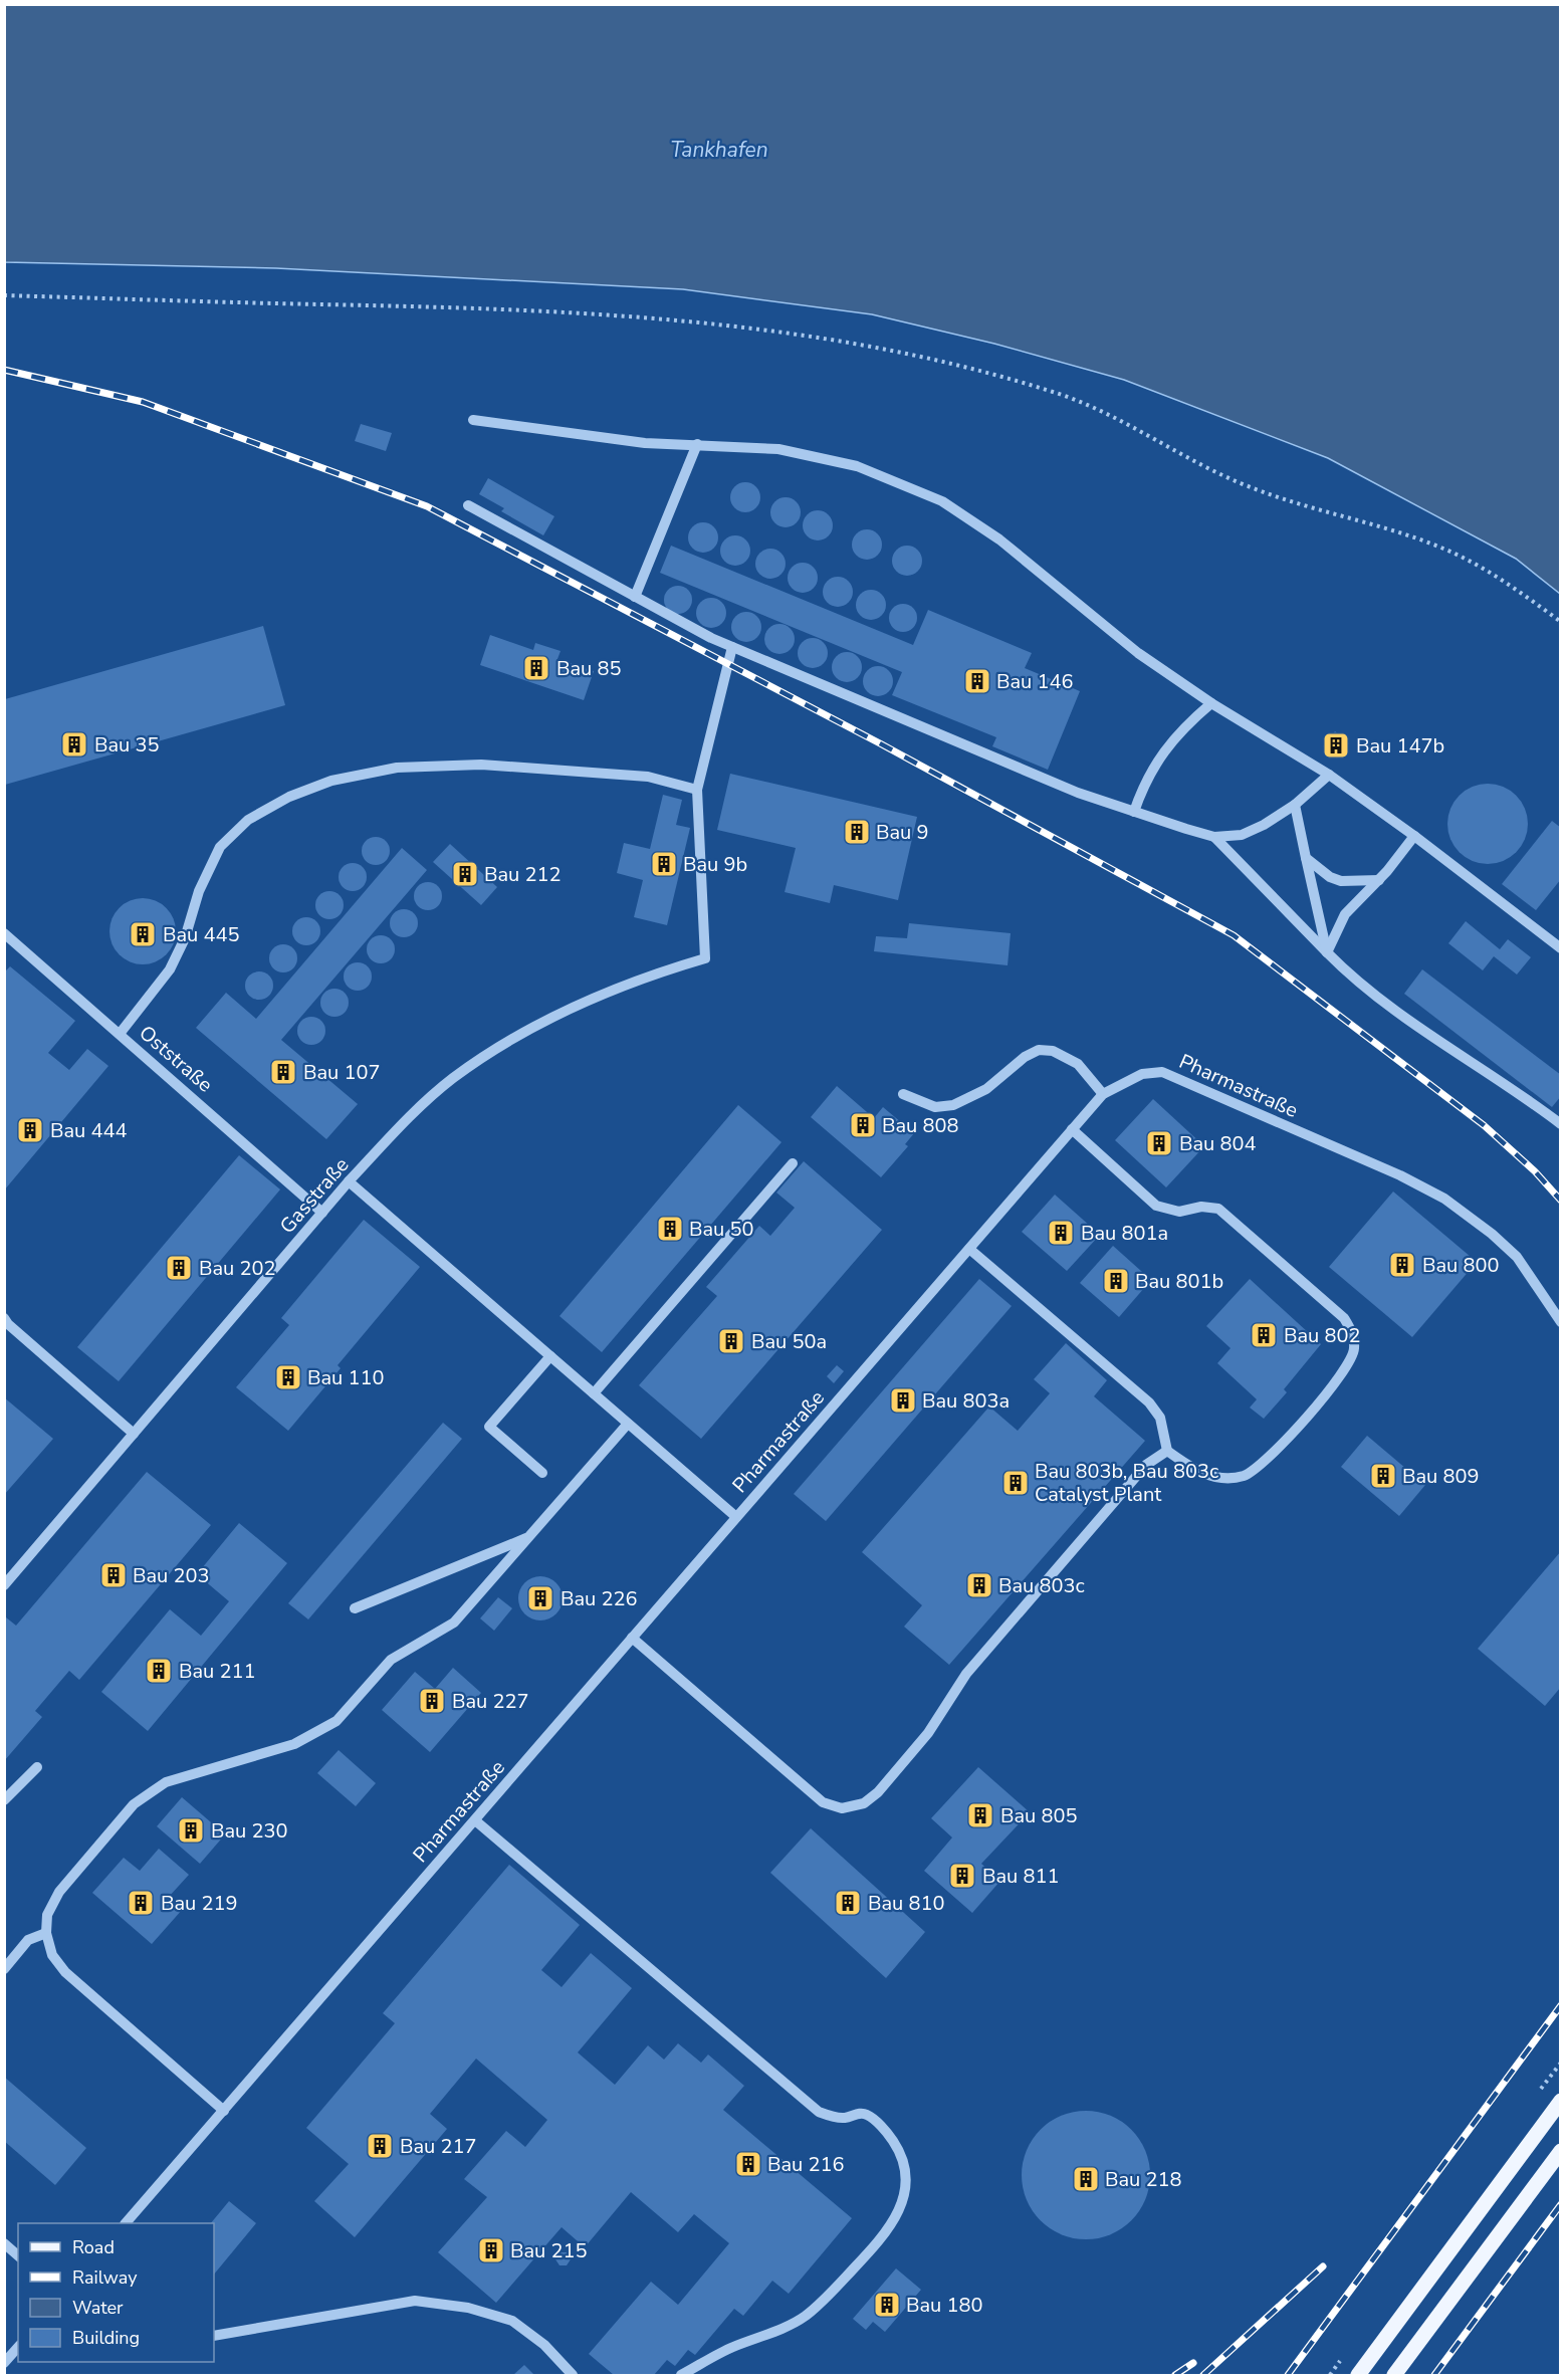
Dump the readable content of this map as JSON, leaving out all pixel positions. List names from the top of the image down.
{
  "streets": {
    "street": ["Oststraße", "Pharmastraße", "Gasstraße"]
  },
  "crossings": [
    ["Oststraße", "Gasstraße"]
  ],
  "water": ["Tankhafen"],
  "places": {
    "building": [
      "Bau 85",
      "Bau 146",
      "Bau 35",
      "Bau 147b",
      "Bau 9",
      "Bau 9b",
      "Bau 212",
      "Bau 445",
      "Bau 107",
      "Bau 808",
      "Bau 444",
      "Bau 804",
      "Bau 50",
      "Bau 801a",
      "Bau 800",
      "Bau 202",
      "Bau 801b",
      "Bau 802",
      "Bau 50a",
      "Bau 110",
      "Bau 803a",
      "Bau 809",
      "Bau 803b, Bau 803c Catalyst Plant",
      "Bau 203",
      "Bau 803c",
      "Bau 226",
      "Bau 211",
      "Bau 227",
      "Bau 805",
      "Bau 230",
      "Bau 811",
      "Bau 219",
      "Bau 810",
      "Bau 217",
      "Bau 216",
      "Bau 218",
      "Bau 215",
      "Bau 180"
    ]
  },
  "legend": [
    "Road",
    "Railway",
    "Water",
    "Building"
  ]
}
